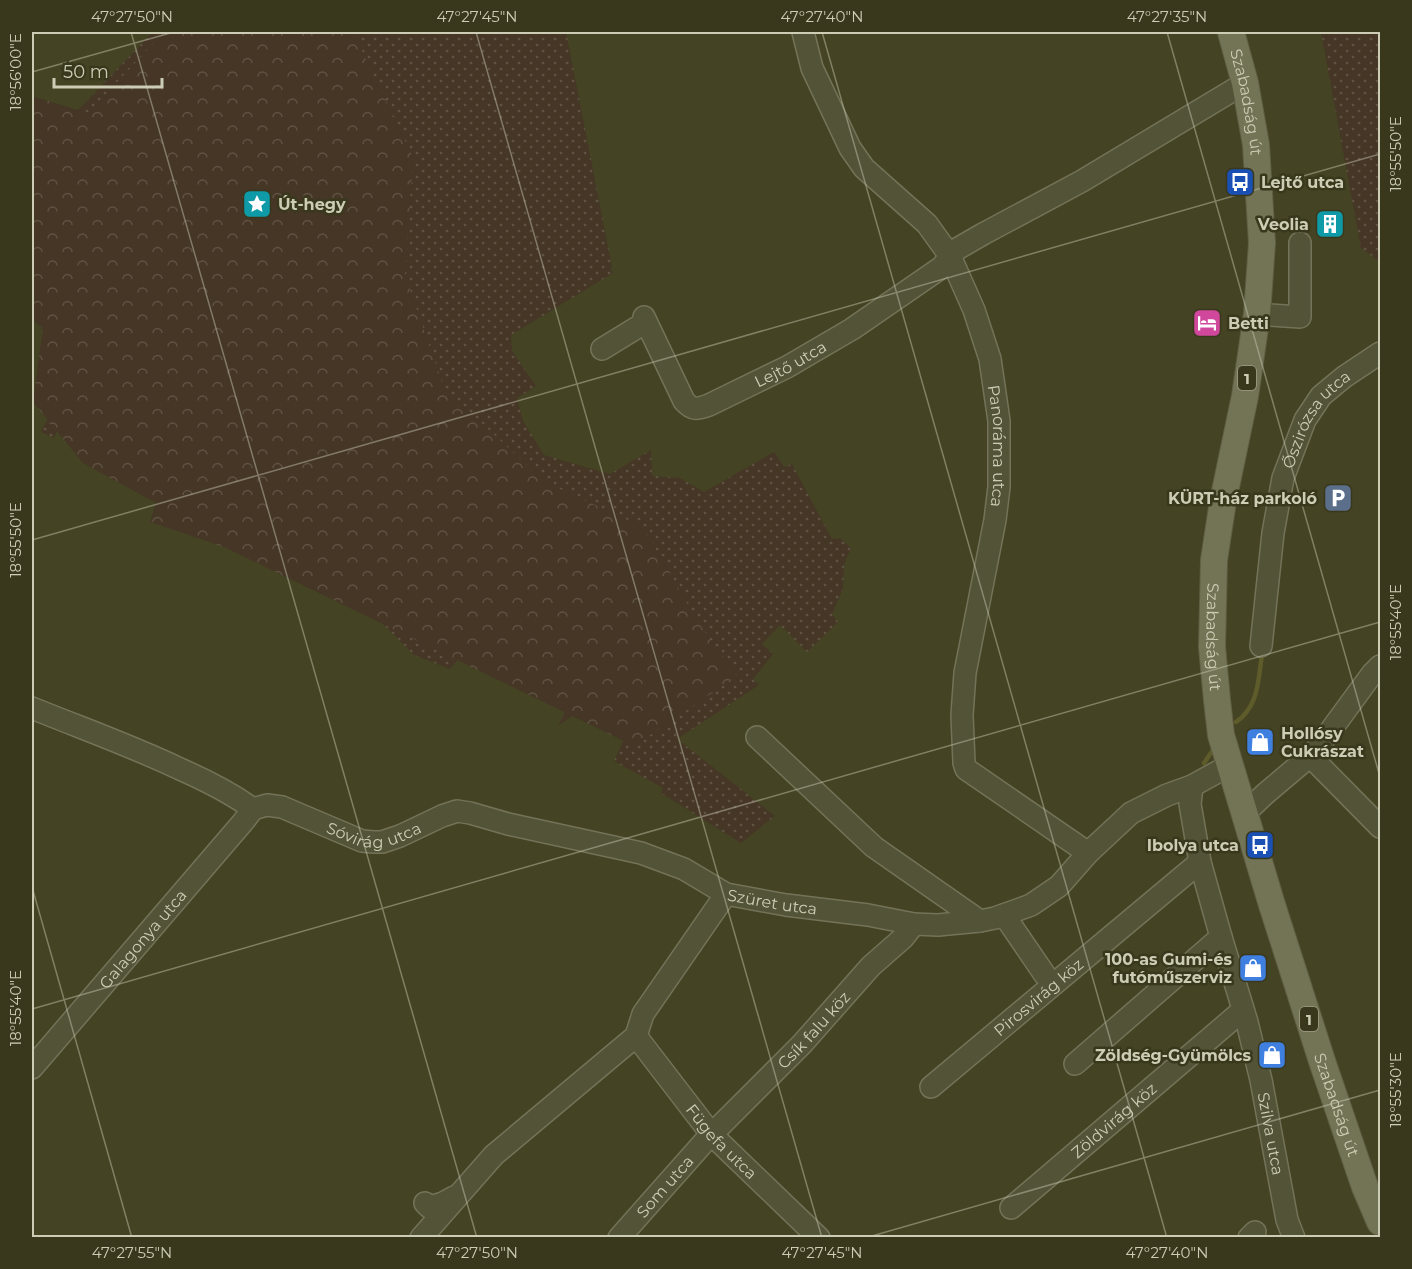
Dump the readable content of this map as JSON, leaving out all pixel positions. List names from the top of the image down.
{
  "streets": {
    "main road": ["Szabadság út", "1"],
    "street": [
      "Lejtő utca",
      "Őszirózsa utca",
      "Panoráma utca",
      "Sóvirág utca",
      "Szüret utca",
      "Galagonya utca",
      "Pirosvirág köz",
      "Csík falu köz",
      "Zöldvirág köz",
      "Szilva utca",
      "Fügefa utca",
      "Som utca"
    ]
  },
  "crossings": [
    ["Szabadság út", "Lejtő utca"],
    ["Szabadság út", "Szüret utca"],
    ["Lejtő utca", "Panoráma utca"],
    ["Panoráma utca", "Szüret utca"],
    ["Sóvirág utca", "Szüret utca"],
    ["Sóvirág utca", "Galagonya utca"],
    ["Szüret utca", "Csík falu köz"],
    ["Szüret utca", "Szilva utca"],
    ["Szüret utca", "Fügefa utca"],
    ["Pirosvirág köz", "Szilva utca"],
    ["Csík falu köz", "Fügefa utca"],
    ["Csík falu köz", "Som utca"],
    ["Zöldvirág köz", "Szilva utca"],
    ["Fügefa utca", "Som utca"]
  ],
  "places": {
    "bus stop": ["Lejtő utca", "Ibolya utca"],
    "place": ["Út-hegy"],
    "building": ["Veolia"],
    "hotel": ["Betti"],
    "parking": ["KÜRT-ház parkoló"],
    "shop": ["Hollósy Cukrászat", "100-as Gumi-és futóműszerviz", "Zöldség-Gyümölcs"]
  },
  "scale_bar": "50 m",
  "coordinates": [
    "47°27'50\"N",
    "47°27'45\"N",
    "47°27'40\"N",
    "47°27'35\"N",
    "18°56'00\"E",
    "18°55'50\"E",
    "18°55'40\"E",
    "18°55'30\"E",
    "47°27'55\"N"
  ]
}
